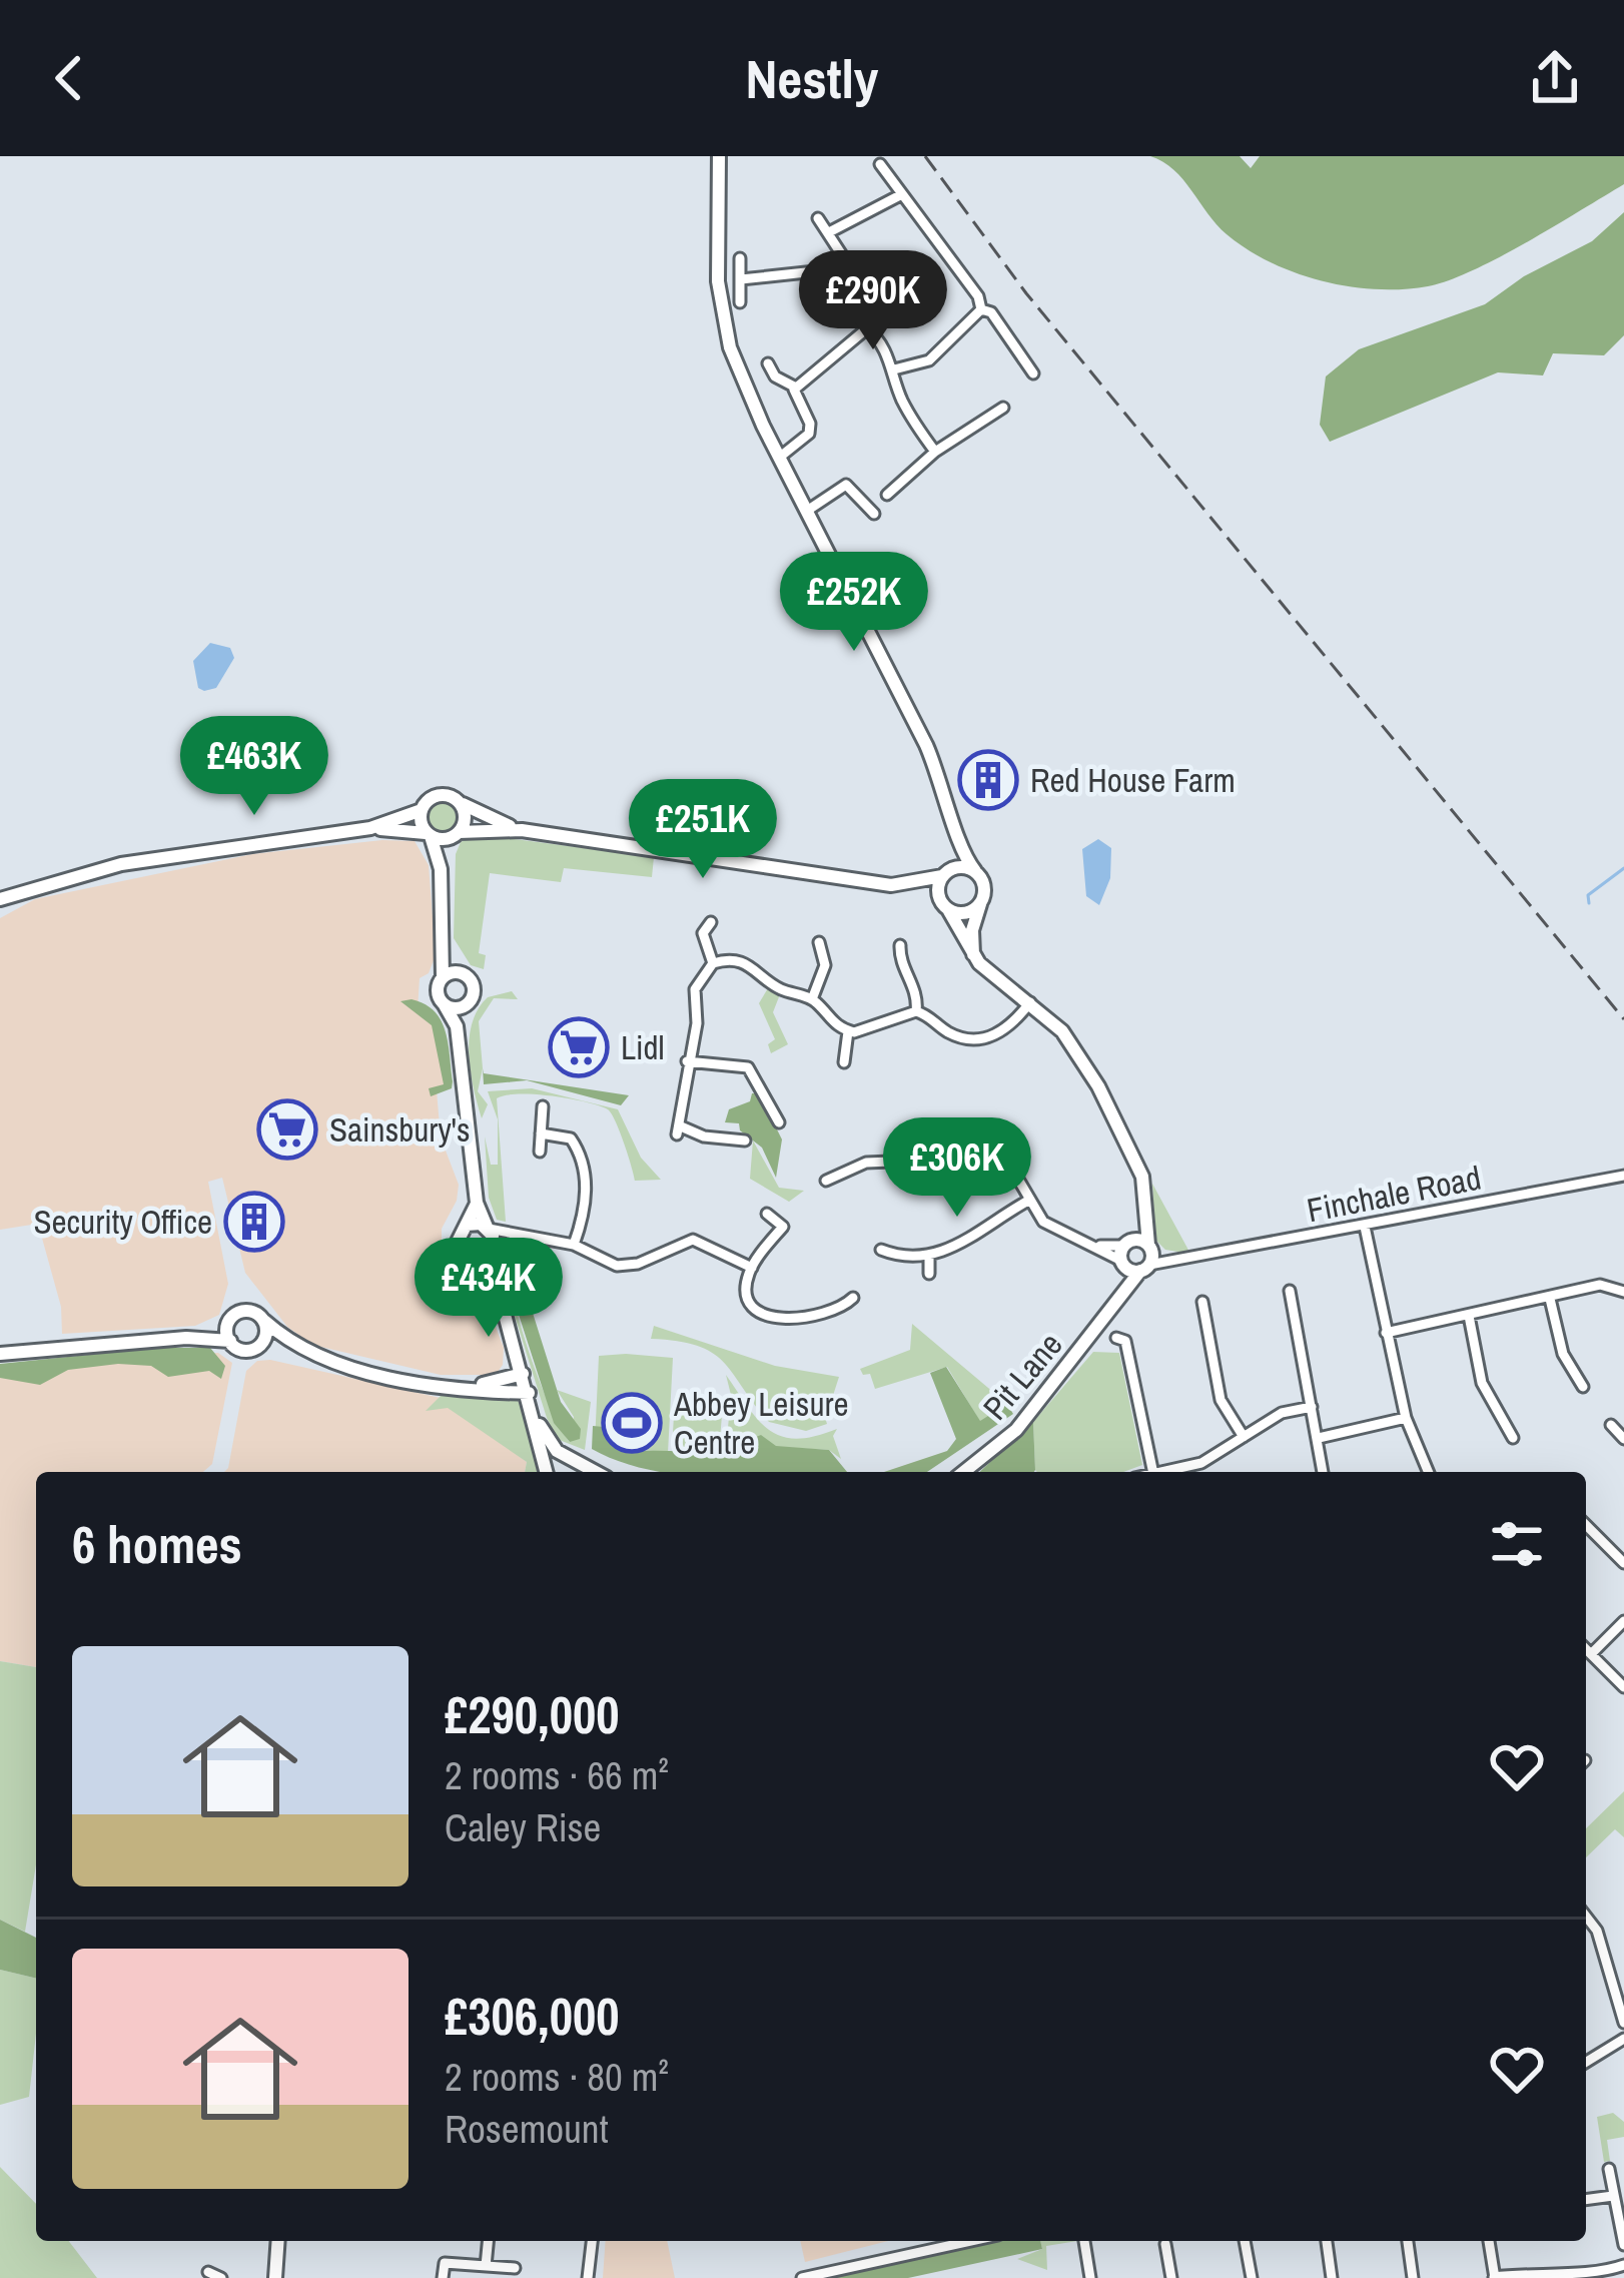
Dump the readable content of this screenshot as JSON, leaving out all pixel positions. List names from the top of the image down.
{
  "streets": {
    "street": ["Finchale Road", "Pit Lane"]
  },
  "crossings": [
    ["Finchale Road", "Pit Lane"]
  ],
  "places": {
    "building": ["Red House Farm", "Security Office"],
    "supermarket": ["Lidl", "Sainsbury's"],
    "sports": ["Abbey Leisure Centre"]
  },
  "page": {
    "header": "Nestly",
    "price": [
      "£290K",
      "£252K",
      "£463K",
      "£251K",
      "£306K",
      "£434K"
    ],
    "heading": "6 homes",
    "list": [
      {
        "name": "£290,000",
        "note": "2 rooms · 66 m² · Caley Rise"
      },
      {
        "name": "£306,000",
        "note": "2 rooms · 80 m² · Rosemount"
      }
    ]
  }
}
